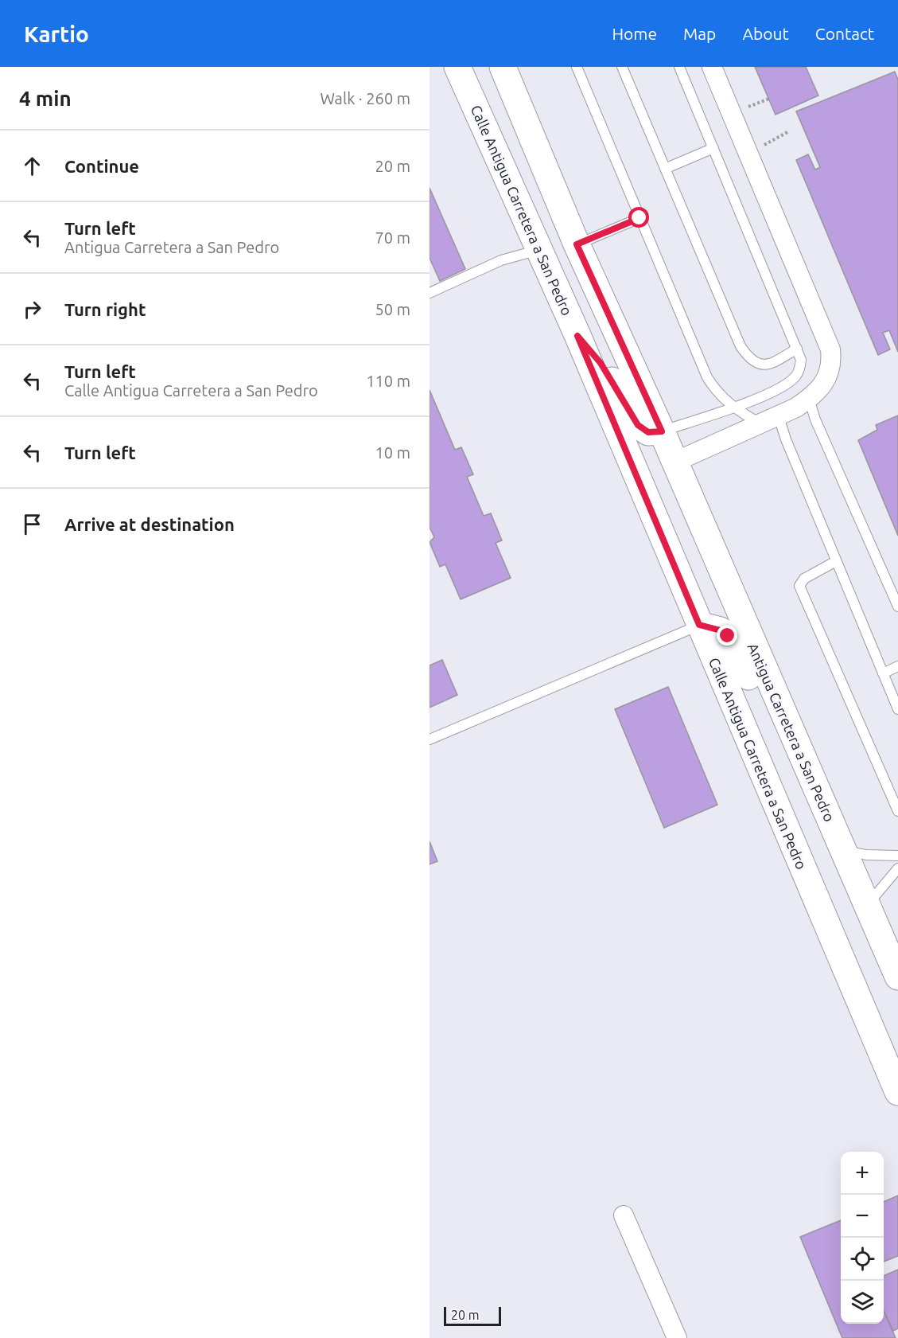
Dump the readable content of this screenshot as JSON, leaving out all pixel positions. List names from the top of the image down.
{
  "streets": {
    "main road": ["Calle Antigua Carretera a San Pedro", "Antigua Carretera a San Pedro"]
  },
  "scale_bar": "20 m",
  "page": {
    "header": "Kartio",
    "nav": [
      "Home",
      "Map",
      "About",
      "Contact"
    ],
    "heading": ["4 min", "Walk · 260 m"],
    "list": [
      ["Continue", "20 m"],
      ["Turn left", "Antigua Carretera a San Pedro", "70 m"],
      ["Turn right", "50 m"],
      ["Turn left", "Calle Antigua Carretera a San Pedro", "110 m"],
      ["Turn left", "10 m"],
      "Arrive at destination"
    ],
    "map_buttons": ["+", "−"],
    "scale": "20 m"
  }
}
